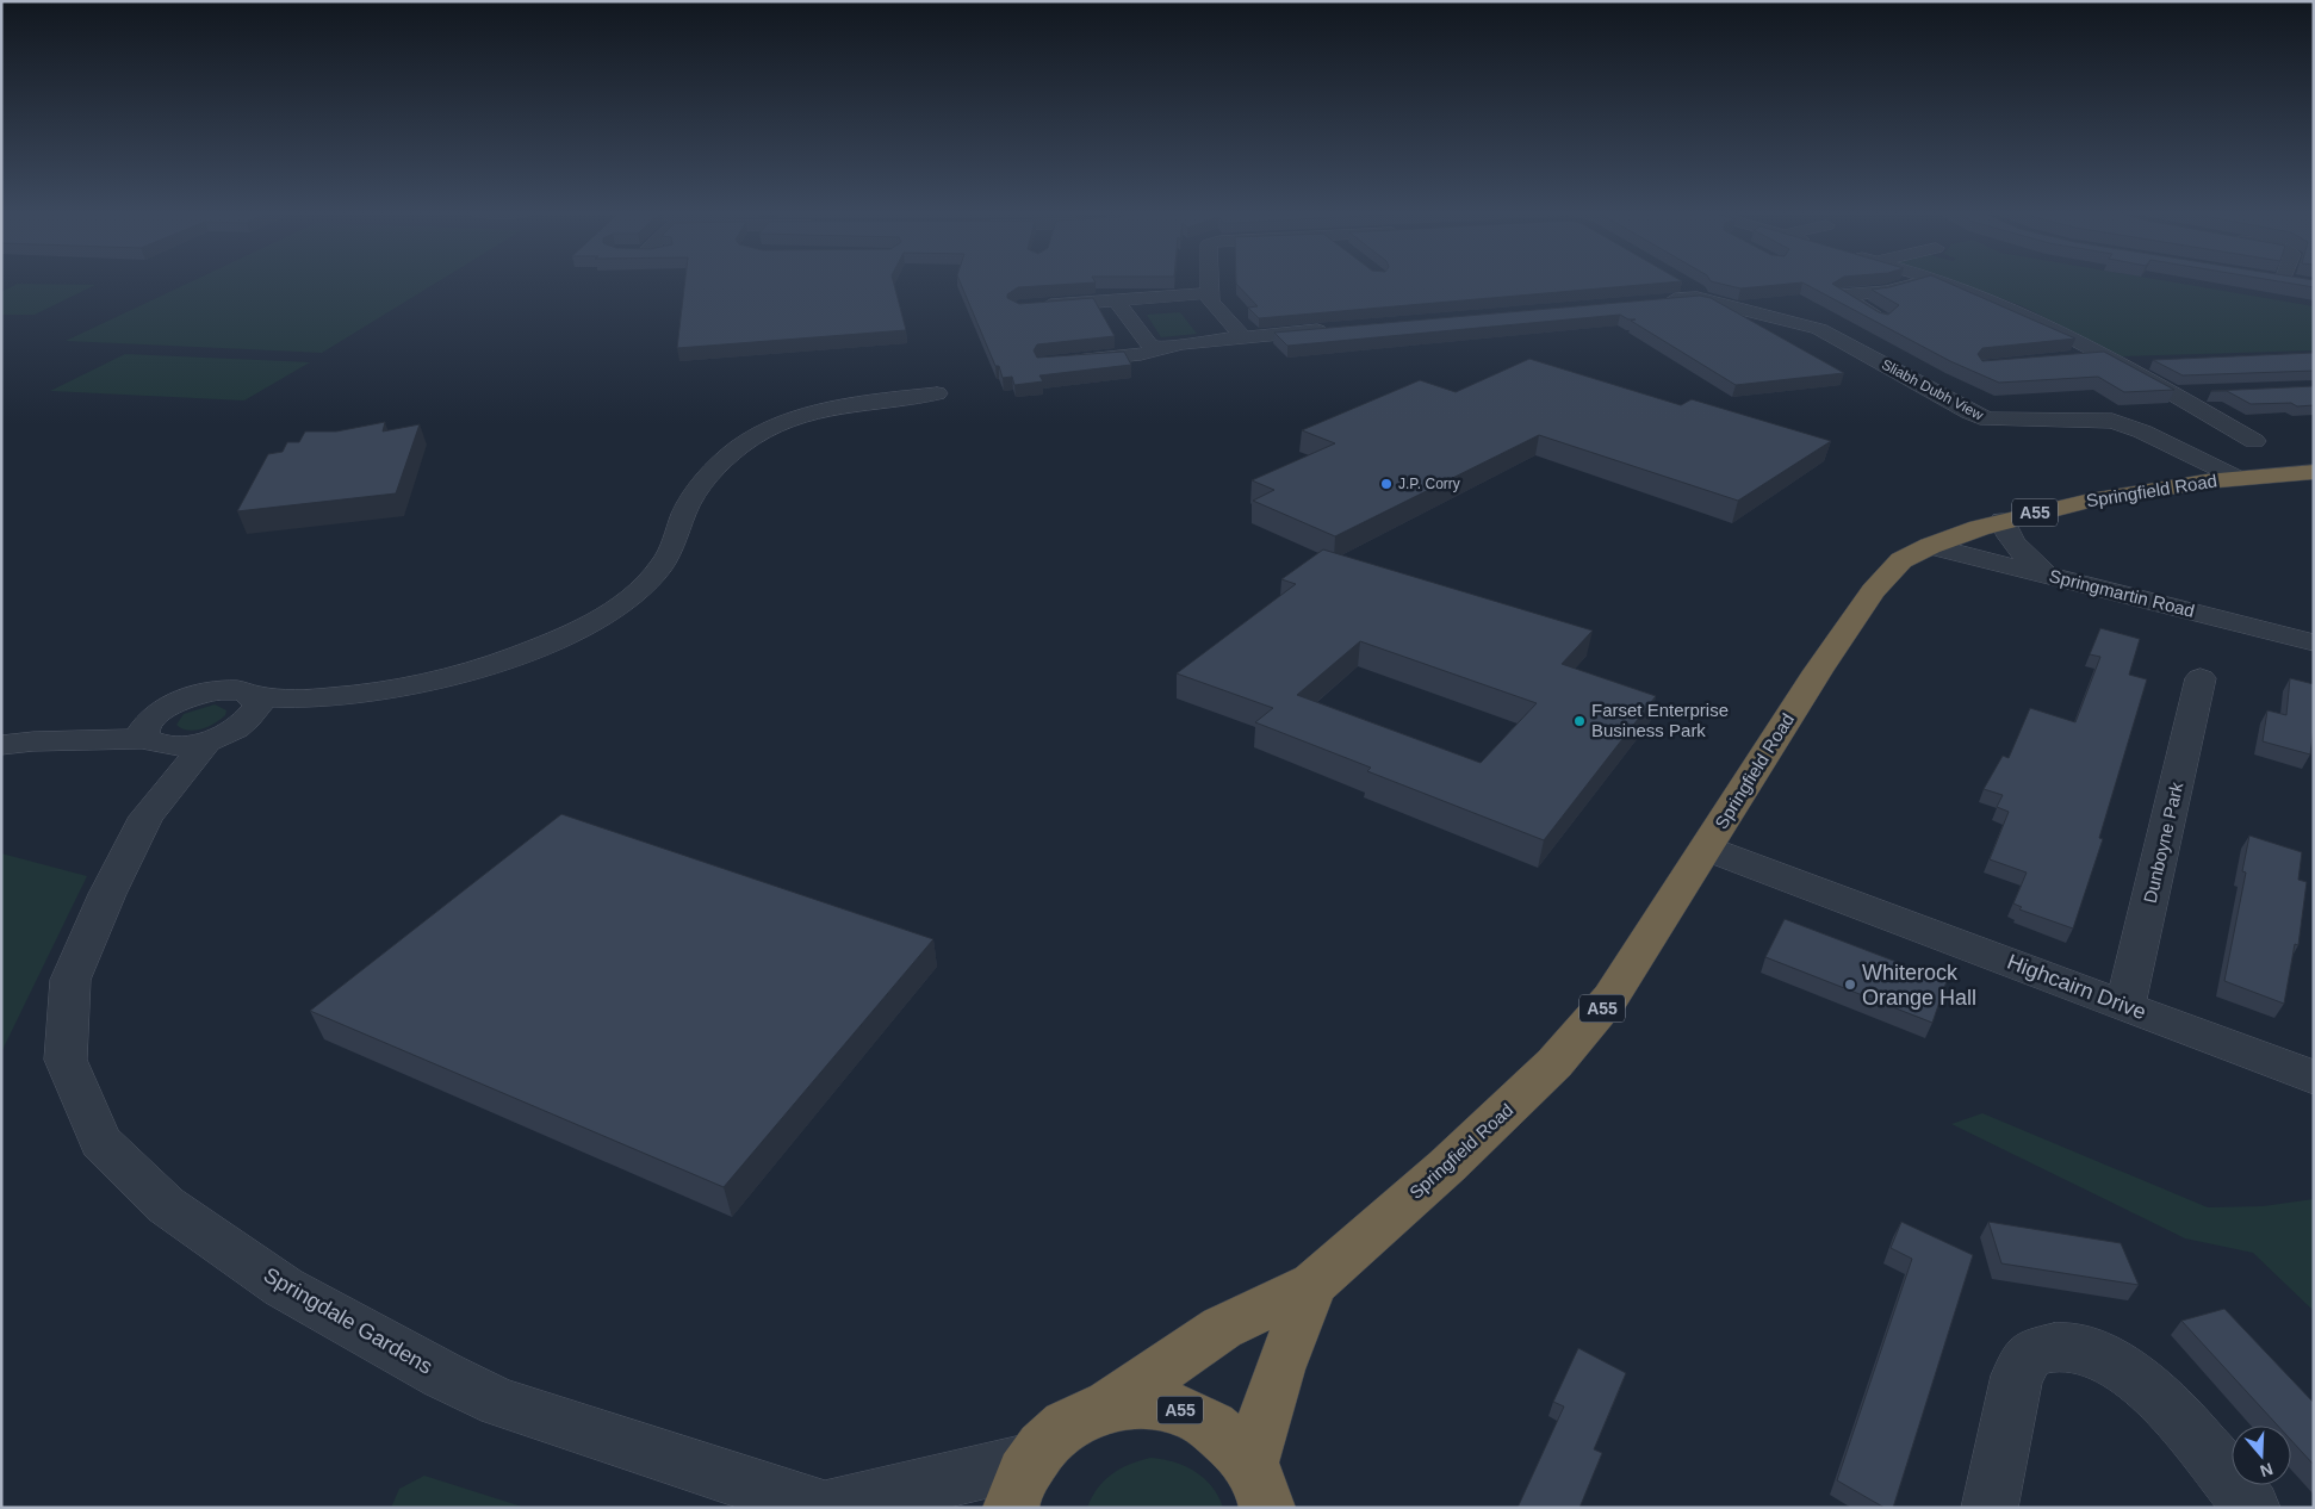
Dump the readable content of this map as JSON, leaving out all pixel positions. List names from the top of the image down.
{
  "streets": {
    "highway": ["Springfield Road", "A55"],
    "street": [
      "Sliabh Dubh View",
      "Springmartin Road",
      "Dunboyne Park",
      "Highcairn Drive",
      "Springdale Gardens"
    ]
  },
  "crossings": [
    ["Sliabh Dubh View", "Springfield Road"],
    ["Springfield Road", "A55"],
    ["Springfield Road", "Springmartin Road"],
    ["Springfield Road", "Highcairn Drive"],
    ["A55", "Springdale Gardens"],
    ["Dunboyne Park", "Highcairn Drive"]
  ],
  "places": ["J.P. Corry", "Farset Enterprise Business Park", "Whiterock Orange Hall"],
  "north": "bottom"
}
